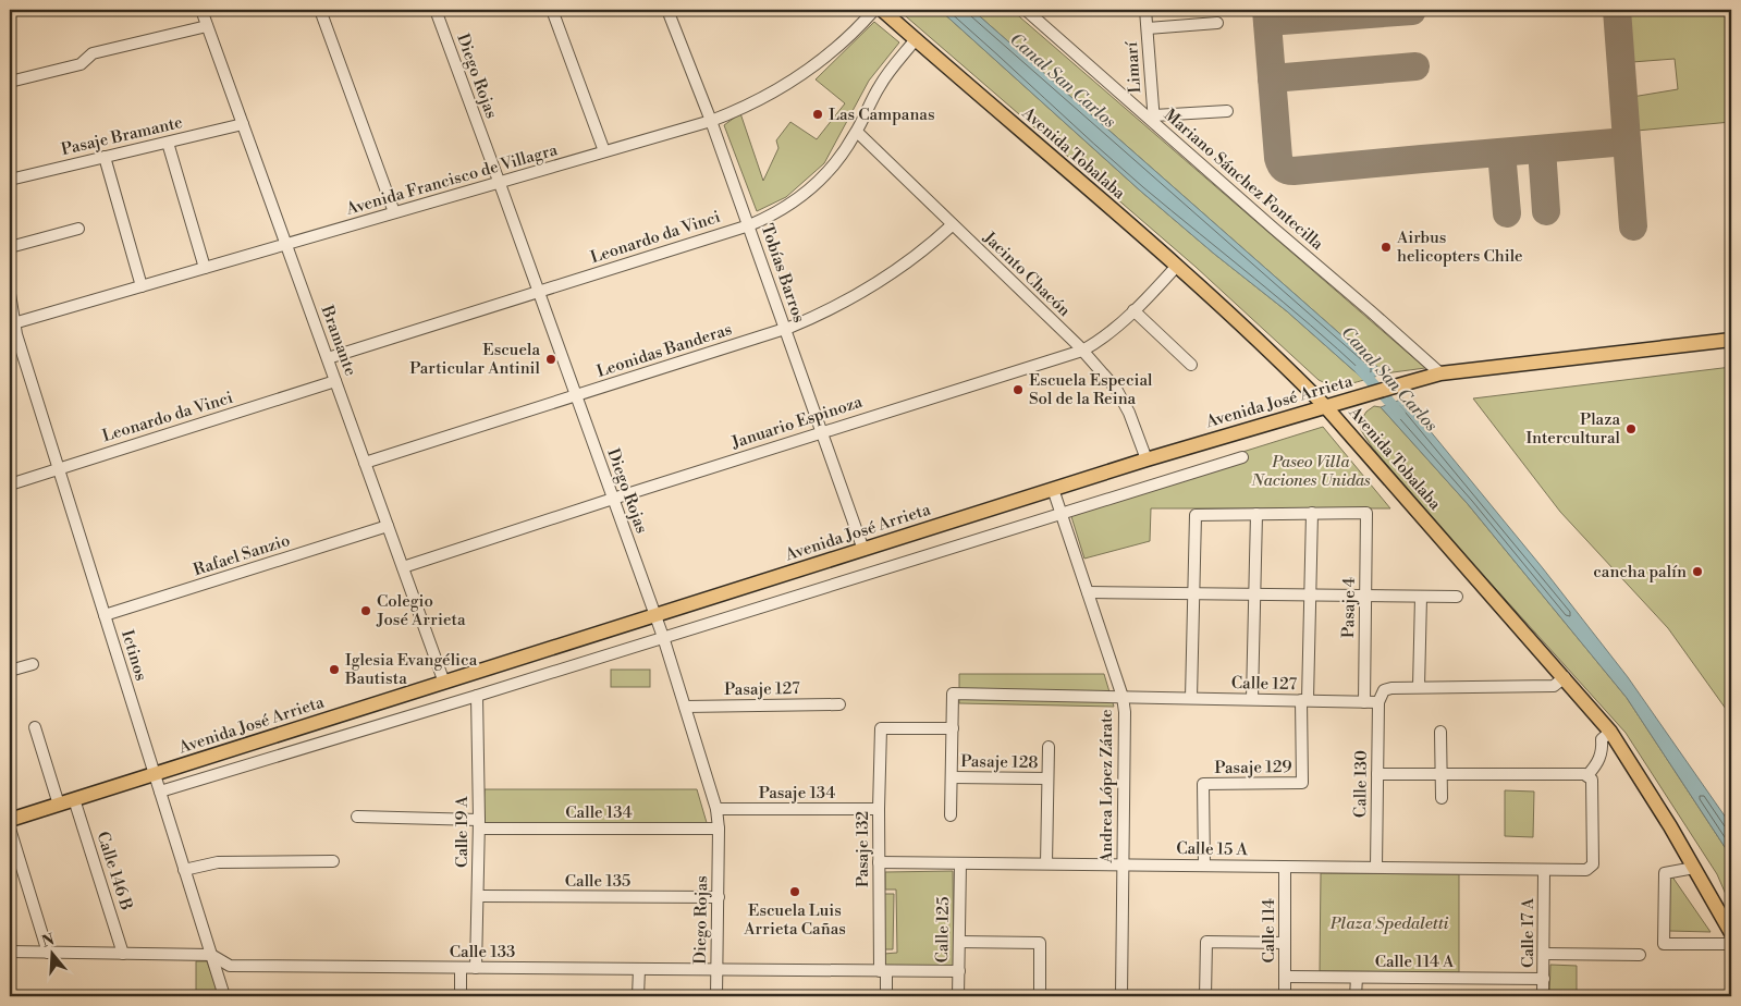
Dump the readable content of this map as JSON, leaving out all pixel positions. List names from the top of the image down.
{
  "streets": {
    "main road": ["Avenida Tobalaba", "Avenida José Arrieta"],
    "street": [
      "Limarí",
      "Diego Rojas",
      "Pasaje Bramante",
      "Avenida Francisco de Villagra",
      "Mariano Sánchez Fontecilla",
      "Leonardo da Vinci",
      "Tobías Barros",
      "Jacinto Chacón",
      "Bramante",
      "Leonidas Banderas",
      "Januario Espinoza",
      "Rafael Sanzio",
      "Pasaje 4",
      "Ictinos",
      "Calle 127",
      "Pasaje 127",
      "Pasaje 128",
      "Pasaje 129",
      "Calle 130",
      "Andrea López Zárate",
      "Pasaje 134",
      "Calle 134",
      "Calle 19 A",
      "Pasaje 132",
      "Calle 15 A",
      "Calle 146 B",
      "Calle 135",
      "Calle 125",
      "Calle 114",
      "Calle 17 A",
      "Calle 133",
      "Calle 114 A"
    ]
  },
  "crossings": [
    ["Limarí", "Mariano Sánchez Fontecilla"],
    ["Diego Rojas", "Avenida Francisco de Villagra"],
    ["Diego Rojas", "Leonardo da Vinci"],
    ["Diego Rojas", "Leonidas Banderas"],
    ["Diego Rojas", "Avenida José Arrieta"],
    ["Diego Rojas", "Januario Espinoza"],
    ["Diego Rojas", "Pasaje 127"],
    ["Diego Rojas", "Pasaje 134"],
    ["Diego Rojas", "Calle 134"],
    ["Diego Rojas", "Calle 135"],
    ["Diego Rojas", "Calle 133"],
    ["Pasaje Bramante", "Bramante"],
    ["Avenida Tobalaba", "Leonardo da Vinci"],
    ["Avenida Tobalaba", "Avenida José Arrieta"],
    ["Avenida Tobalaba", "Januario Espinoza"],
    ["Avenida Francisco de Villagra", "Tobías Barros"],
    ["Avenida Francisco de Villagra", "Bramante"],
    ["Avenida Francisco de Villagra", "Ictinos"],
    ["Mariano Sánchez Fontecilla", "Avenida José Arrieta"],
    ["Leonardo da Vinci", "Tobías Barros"],
    ["Leonardo da Vinci", "Jacinto Chacón"],
    ["Leonardo da Vinci", "Bramante"],
    ["Leonardo da Vinci", "Ictinos"],
    ["Tobías Barros", "Leonidas Banderas"],
    ["Tobías Barros", "Avenida José Arrieta"],
    ["Tobías Barros", "Januario Espinoza"],
    ["Jacinto Chacón", "Leonidas Banderas"],
    ["Jacinto Chacón", "Avenida José Arrieta"],
    ["Jacinto Chacón", "Januario Espinoza"],
    ["Bramante", "Leonidas Banderas"],
    ["Bramante", "Avenida José Arrieta"],
    ["Bramante", "Januario Espinoza"],
    ["Bramante", "Rafael Sanzio"],
    ["Avenida José Arrieta", "Ictinos"],
    ["Avenida José Arrieta", "Andrea López Zárate"],
    ["Avenida José Arrieta", "Calle 146 B"],
    ["Rafael Sanzio", "Ictinos"],
    ["Pasaje 4", "Calle 127"],
    ["Pasaje 4", "Pasaje 129"],
    ["Ictinos", "Calle 133"],
    ["Calle 127", "Pasaje 128"],
    ["Calle 127", "Pasaje 129"],
    ["Calle 127", "Calle 130"],
    ["Calle 127", "Andrea López Zárate"],
    ["Pasaje 128", "Pasaje 132"],
    ["Pasaje 128", "Calle 15 A"],
    ["Pasaje 129", "Calle 15 A"],
    ["Calle 130", "Calle 15 A"],
    ["Andrea López Zárate", "Calle 15 A"],
    ["Pasaje 134", "Pasaje 132"],
    ["Calle 134", "Calle 19 A"],
    ["Calle 19 A", "Calle 135"],
    ["Calle 19 A", "Calle 133"],
    ["Pasaje 132", "Calle 15 A"],
    ["Pasaje 132", "Calle 133"],
    ["Calle 15 A", "Calle 125"],
    ["Calle 15 A", "Calle 114"],
    ["Calle 15 A", "Calle 17 A"],
    ["Calle 146 B", "Calle 133"],
    ["Calle 125", "Calle 133"],
    ["Calle 114", "Calle 114 A"],
    ["Calle 17 A", "Calle 114 A"]
  ],
  "water": ["Canal San Carlos"],
  "parks": ["Paseo Villa Naciones Unidas", "Plaza Spedaletti"],
  "places": [
    "Las Campanas",
    "Airbus helicopters Chile",
    "Escuela Particular Antinil",
    "Escuela Especial Sol de la Reina",
    "Plaza Intercultural",
    "cancha palín",
    "Colegio José Arrieta",
    "Iglesia Evangélica Bautista",
    "Escuela Luis Arrieta Cañas"
  ],
  "north": "top"
}
